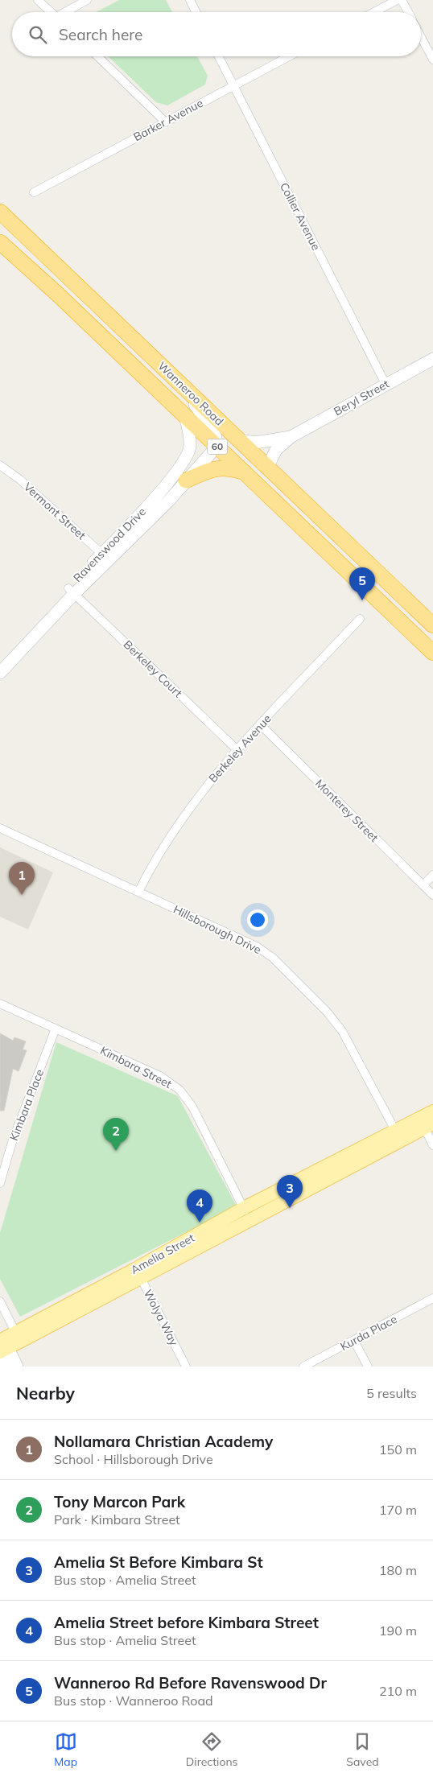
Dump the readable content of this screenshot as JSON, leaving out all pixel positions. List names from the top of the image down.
{
  "streets": {
    "highway": ["Wanneroo Road", "60"],
    "main road": ["Amelia Street"],
    "street": [
      "Barker Avenue",
      "Collier Avenue",
      "Beryl Street",
      "Vermont Street",
      "Ravenswood Drive",
      "Berkeley Court",
      "Berkeley Avenue",
      "Monterey Street",
      "Hillsborough Drive",
      "Kimbara Street",
      "Kimbara Place",
      "Wolya Way",
      "Kurda Place"
    ]
  },
  "crossings": [
    ["Barker Avenue", "Collier Avenue"],
    ["Collier Avenue", "Beryl Street"],
    ["Wanneroo Road", "Beryl Street"],
    ["Wanneroo Road", "Ravenswood Drive"],
    ["Vermont Street", "Ravenswood Drive"],
    ["Ravenswood Drive", "Berkeley Court"],
    ["Berkeley Court", "Berkeley Avenue"],
    ["Berkeley Avenue", "Monterey Street"],
    ["Berkeley Avenue", "Hillsborough Drive"],
    ["Hillsborough Drive", "Amelia Street"],
    ["Kimbara Street", "Kimbara Place"],
    ["Kimbara Street", "Amelia Street"],
    ["Amelia Street", "Wolya Way"]
  ],
  "page": {
    "search": "Search here",
    "pins": [
      "5",
      "1",
      "2",
      "3",
      "4"
    ],
    "heading": ["Nearby", "5 results"],
    "list": [
      {
        "mark": "1",
        "name": "Nollamara Christian Academy",
        "note": "School · Hillsborough Drive",
        "value": "150 m"
      },
      {
        "mark": "2",
        "name": "Tony Marcon Park",
        "note": "Park · Kimbara Street",
        "value": "170 m"
      },
      {
        "mark": "3",
        "name": "Amelia St Before Kimbara St",
        "note": "Bus stop · Amelia Street",
        "value": "180 m"
      },
      {
        "mark": "4",
        "name": "Amelia Street before Kimbara Street",
        "note": "Bus stop · Amelia Street",
        "value": "190 m"
      },
      {
        "mark": "5",
        "name": "Wanneroo Rd Before Ravenswood Dr",
        "note": "Bus stop · Wanneroo Road",
        "value": "210 m"
      }
    ],
    "nav": ["Map", "Directions", "Saved"]
  }
}
